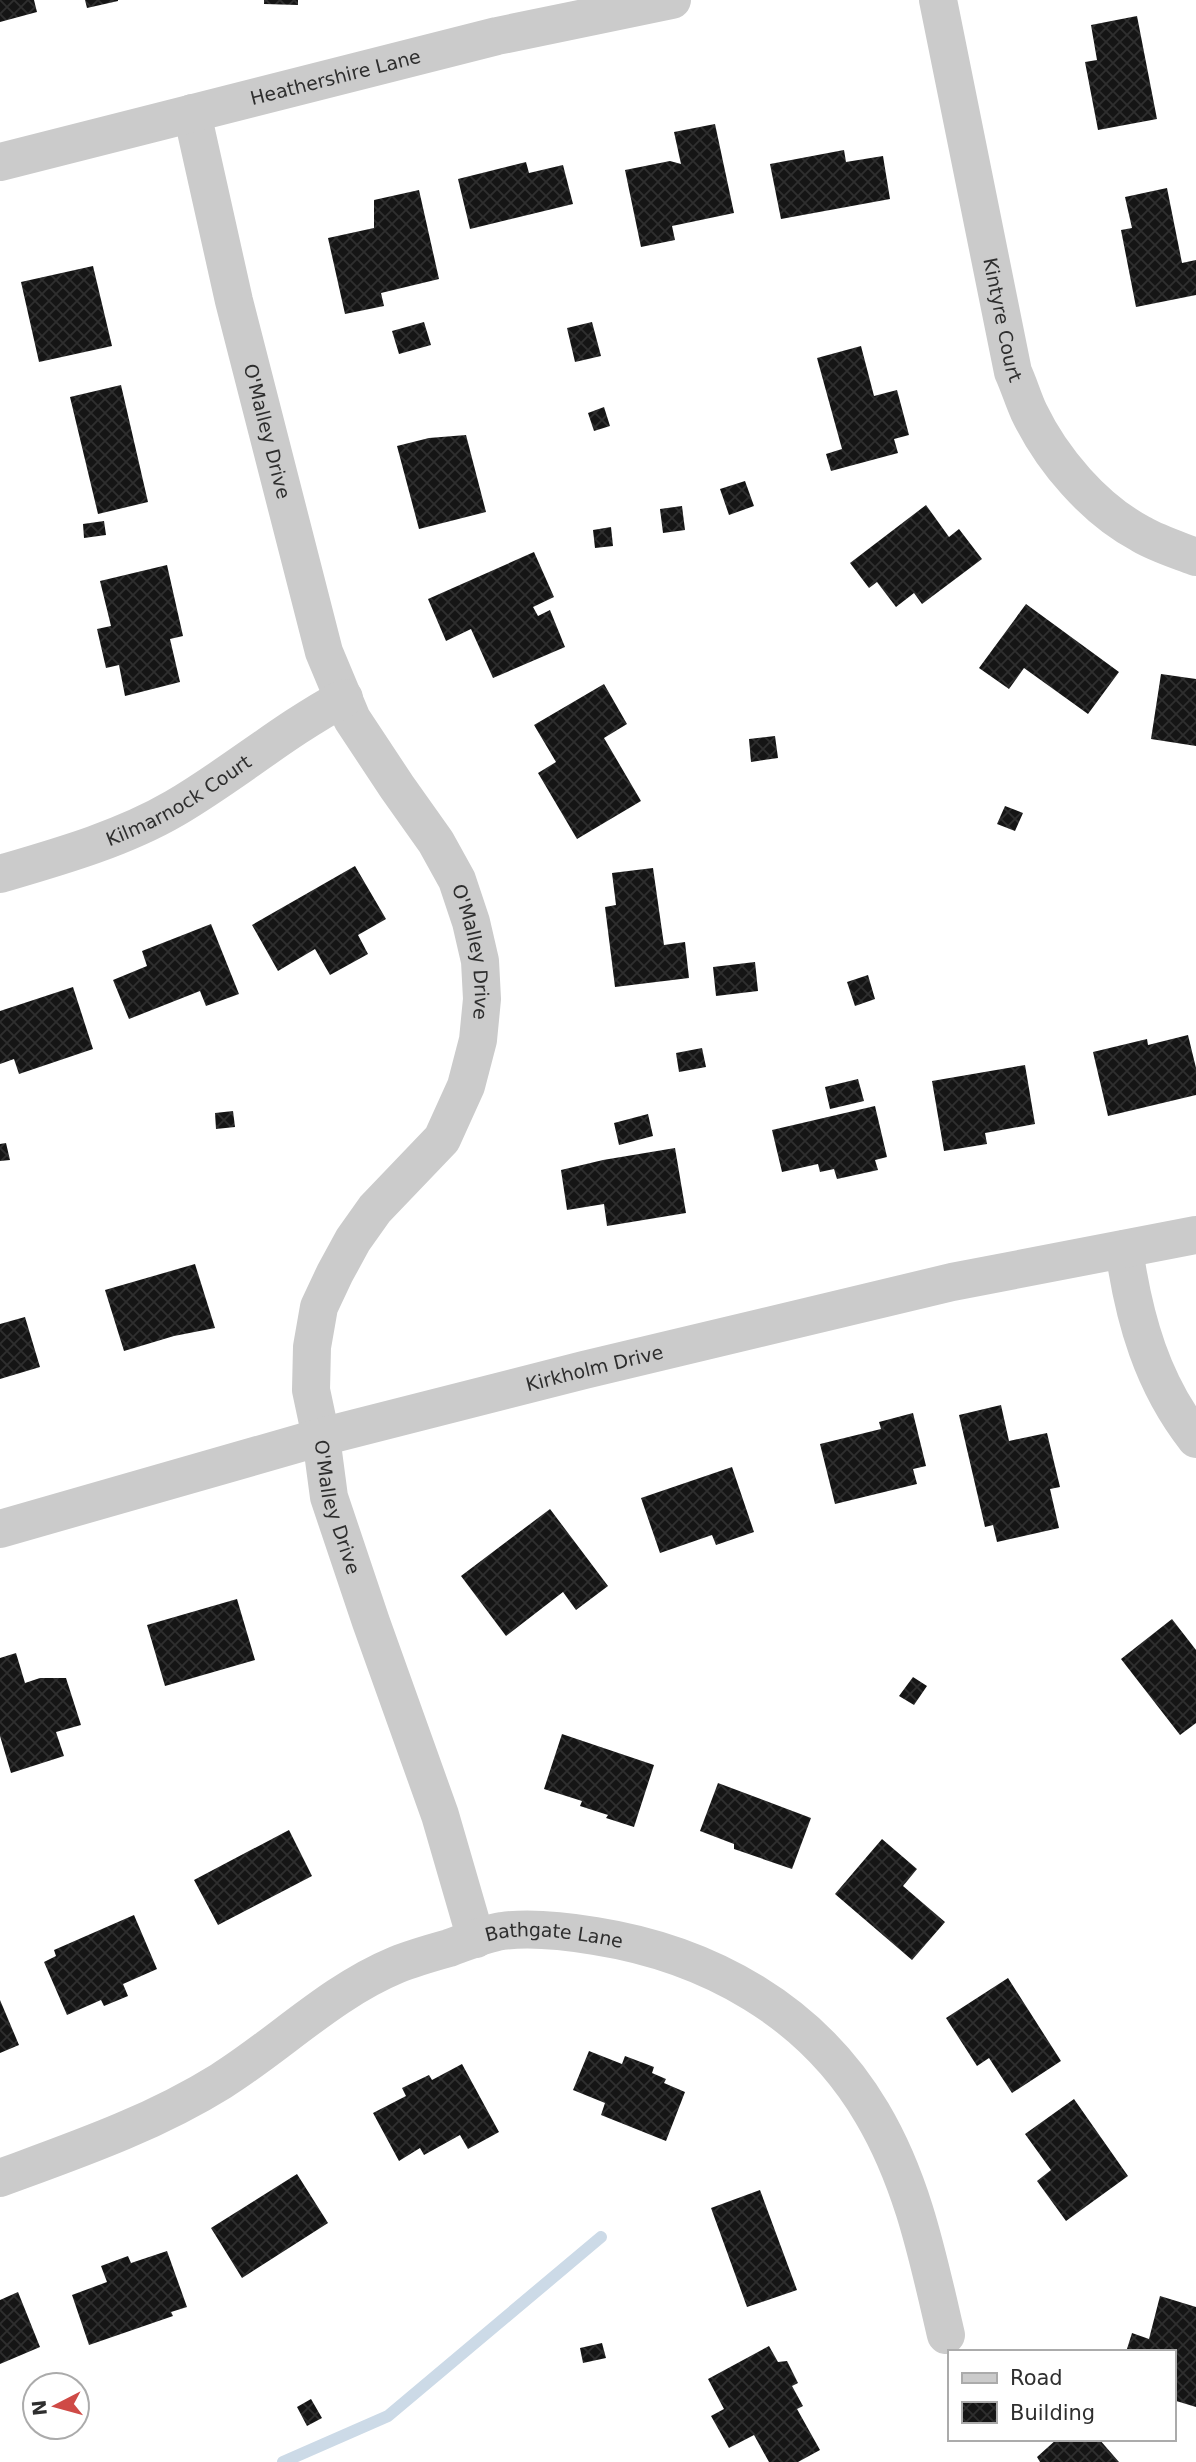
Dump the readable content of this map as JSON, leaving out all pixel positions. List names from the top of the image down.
{
  "streets": {
    "street": [
      "Heathershire Lane",
      "Kintyre Court",
      "O'Malley Drive",
      "Kilmarnock Court",
      "Kirkholm Drive",
      "Bathgate Lane"
    ]
  },
  "crossings": [
    ["Heathershire Lane", "O'Malley Drive"],
    ["O'Malley Drive", "Kilmarnock Court"],
    ["O'Malley Drive", "Kirkholm Drive"],
    ["O'Malley Drive", "Bathgate Lane"]
  ],
  "legend": ["Road", "Building"],
  "north": "left"
}
